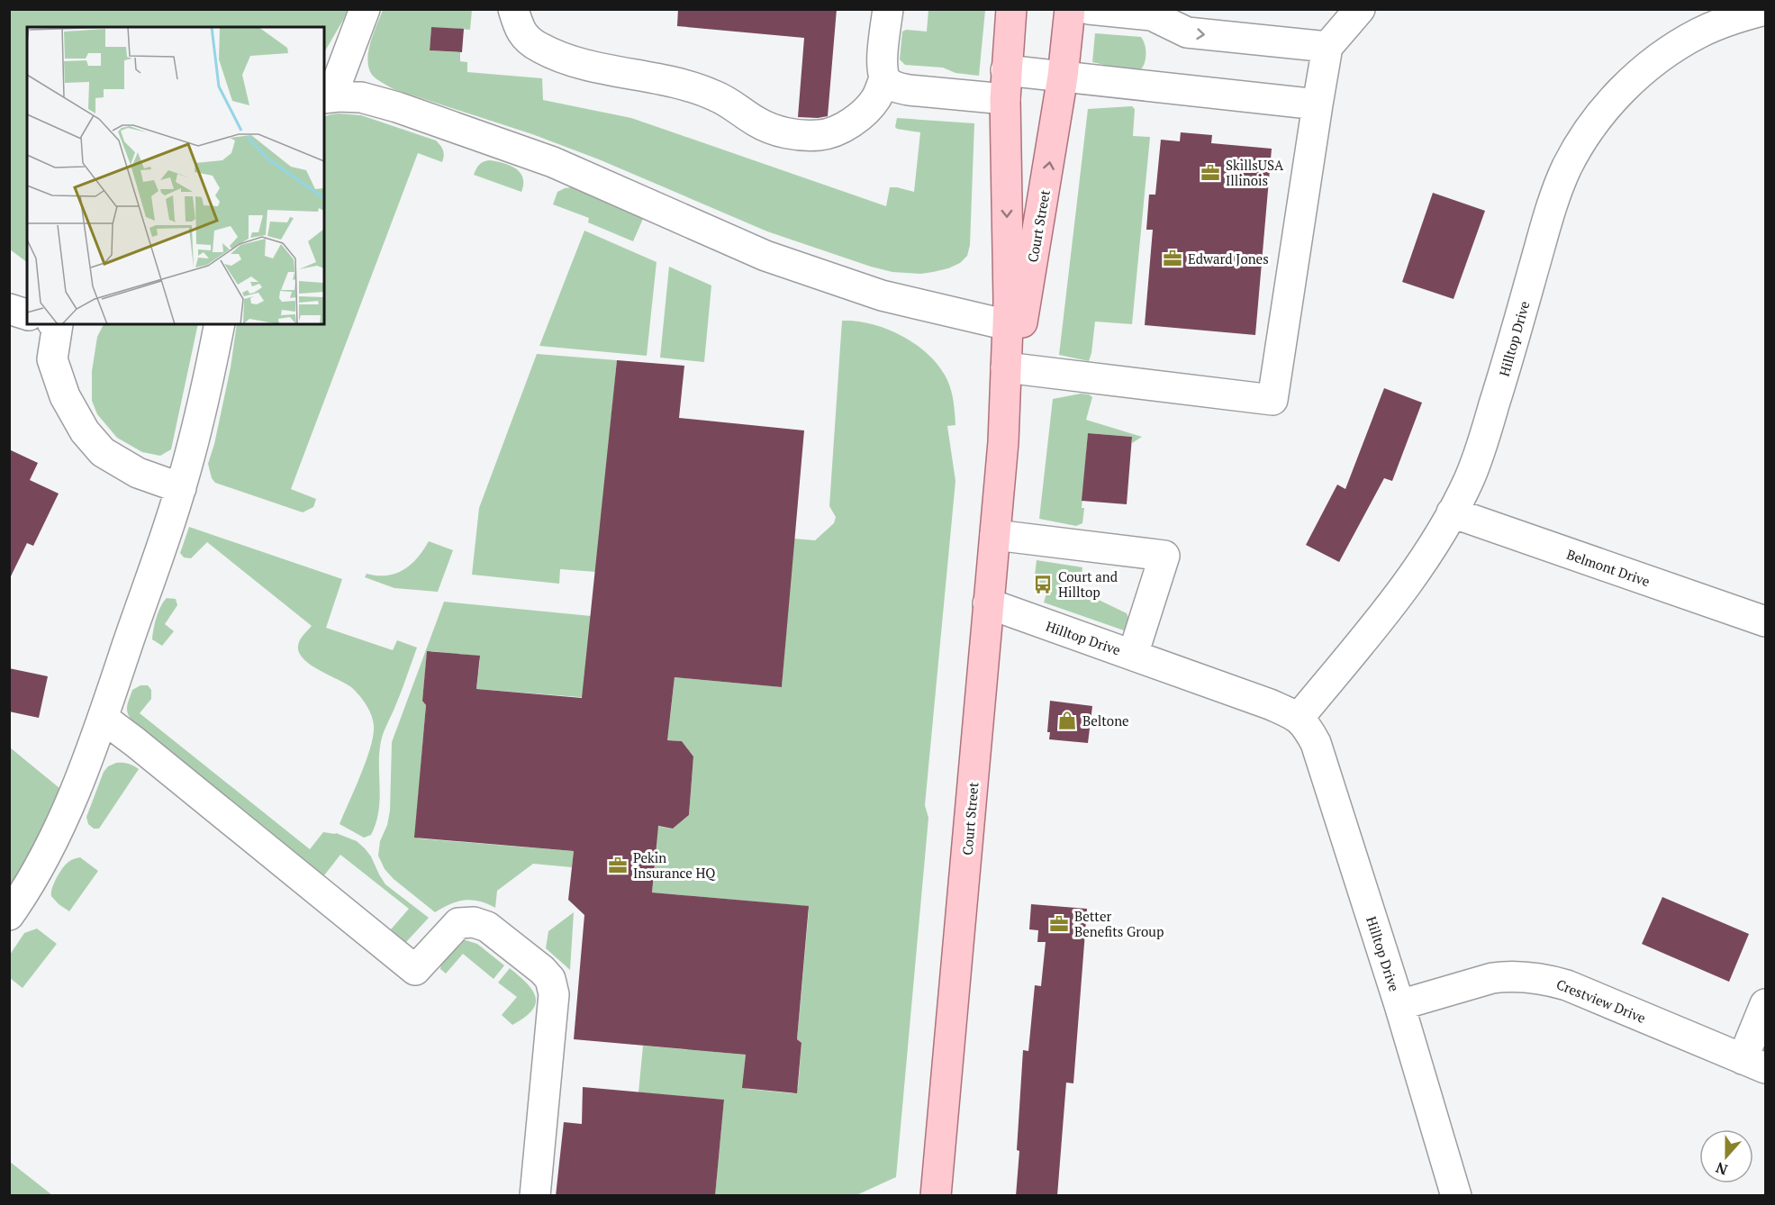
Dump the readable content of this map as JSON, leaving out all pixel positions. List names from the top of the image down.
{
  "streets": {
    "main road": ["Court Street"],
    "street": ["Hilltop Drive", "Belmont Drive", "Crestview Drive"]
  },
  "crossings": [
    ["Court Street", "Hilltop Drive"],
    ["Hilltop Drive", "Belmont Drive"],
    ["Hilltop Drive", "Crestview Drive"]
  ],
  "places": {
    "office": [
      "SkillsUSA Illinois",
      "Edward Jones",
      "Pekin Insurance HQ",
      "Better Benefits Group"
    ],
    "bus stop": ["Court and Hilltop"],
    "shop": ["Beltone"]
  },
  "north": "bottom"
}
